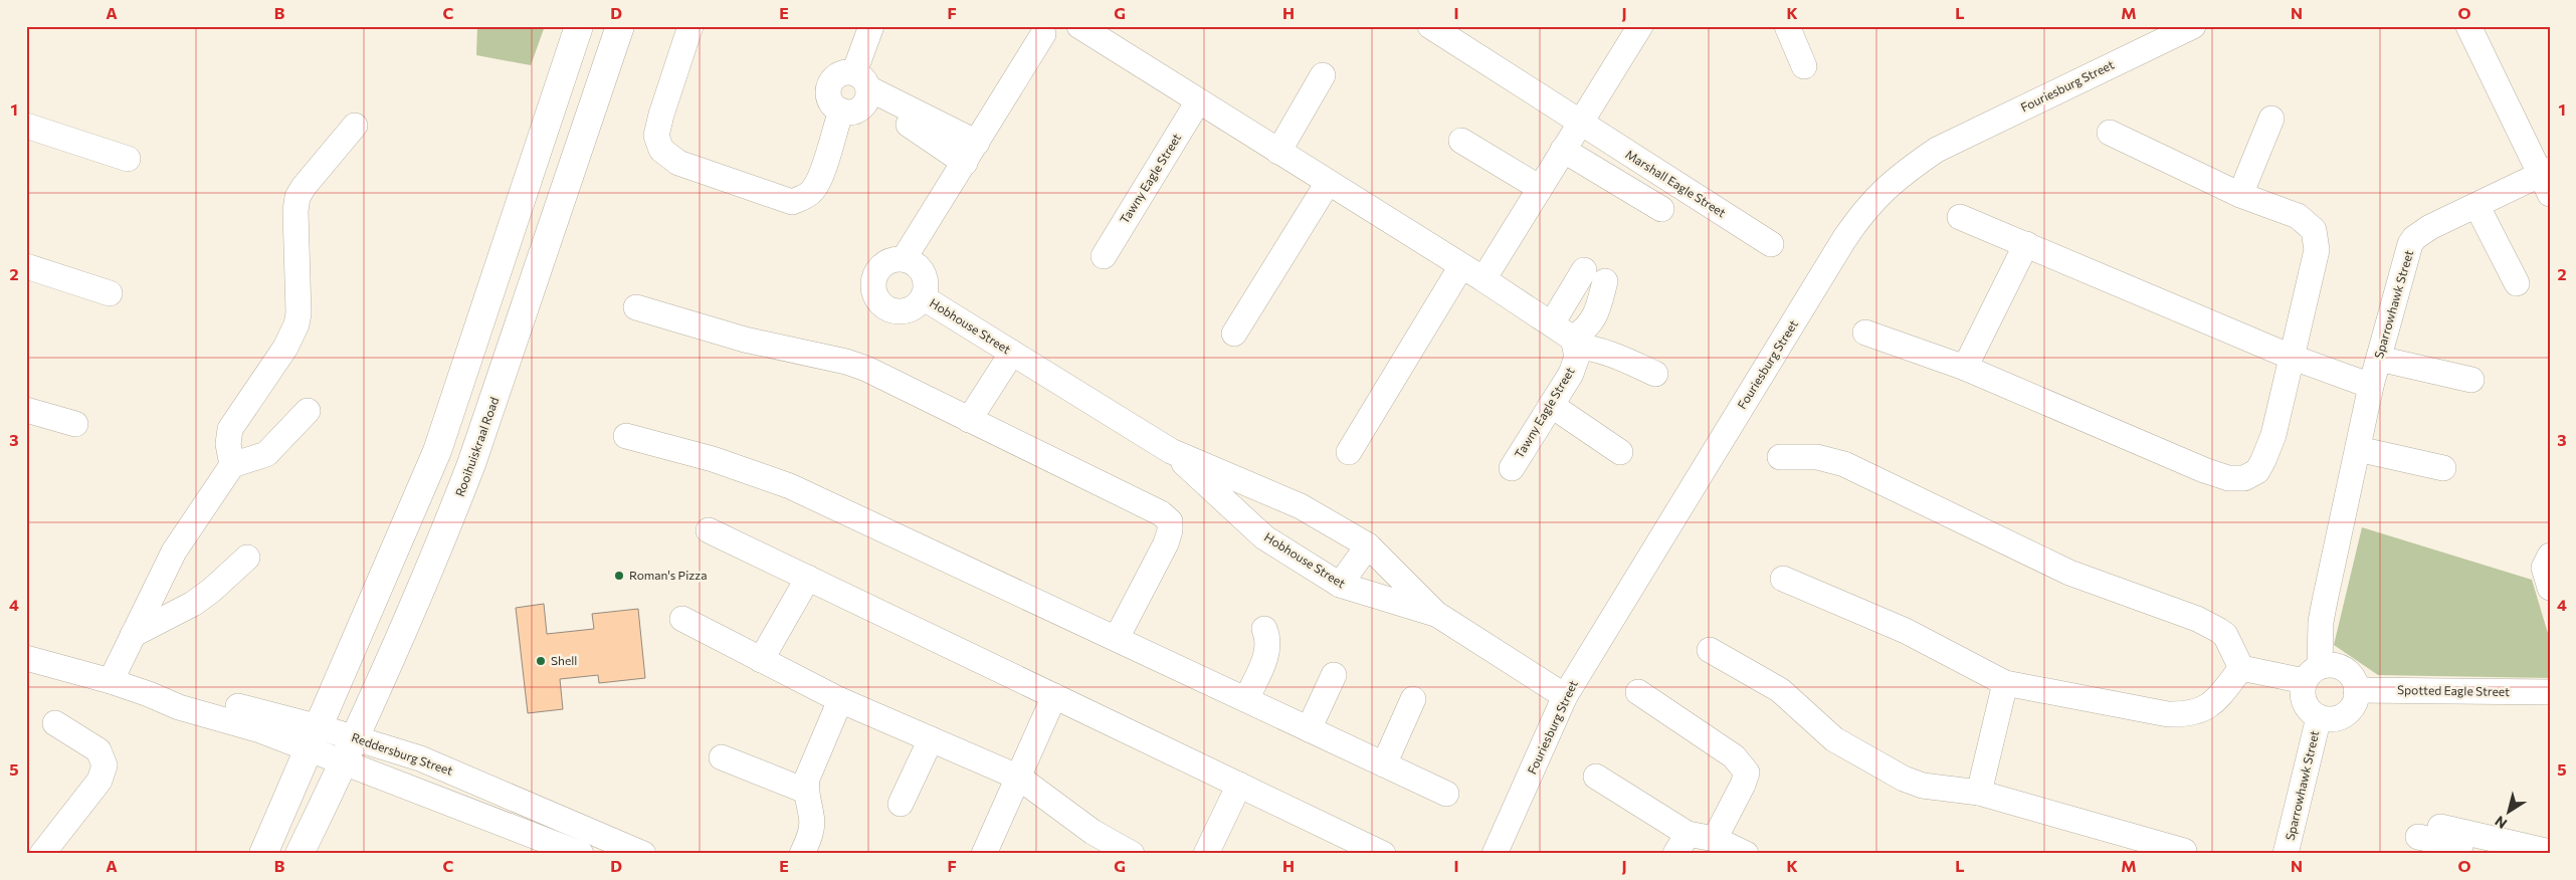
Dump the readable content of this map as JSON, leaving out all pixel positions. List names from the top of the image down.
{
  "streets": {
    "main road": ["Rooihuiskraal Road"],
    "street": [
      "Fouriesburg Street",
      "Tawny Eagle Street",
      "Marshall Eagle Street",
      "Sparrowhawk Street",
      "Hobhouse Street",
      "Spotted Eagle Street",
      "Reddersburg Street"
    ]
  },
  "crossings": [
    ["Fouriesburg Street", "Hobhouse Street"],
    ["Sparrowhawk Street", "Spotted Eagle Street"],
    ["Rooihuiskraal Road", "Reddersburg Street"]
  ],
  "places": ["Roman's Pizza", "Shell"],
  "north": "bottom left",
  "grid": {
    "columns": [
      "A",
      "B",
      "C",
      "D",
      "E",
      "F",
      "G",
      "H",
      "I",
      "J",
      "K",
      "L",
      "M",
      "N",
      "O"
    ],
    "rows": [
      "1",
      "2",
      "3",
      "4",
      "5"
    ]
  }
}
